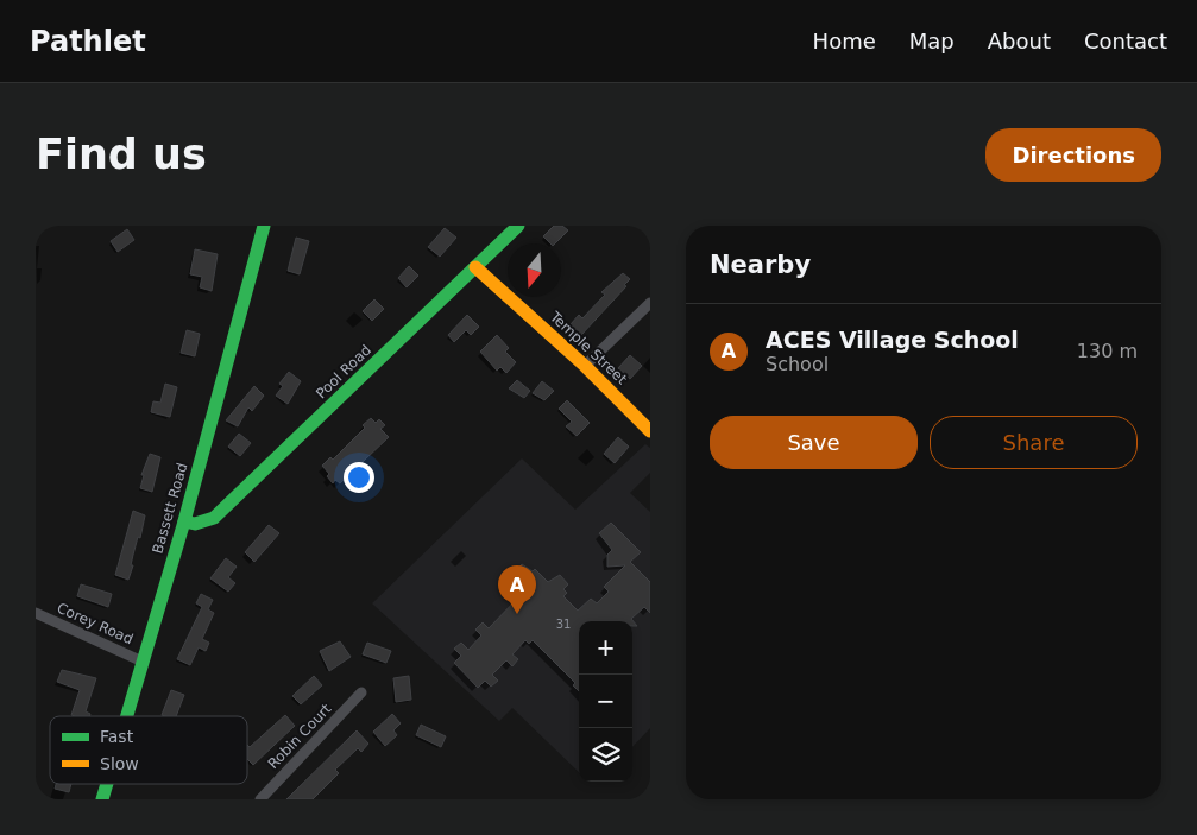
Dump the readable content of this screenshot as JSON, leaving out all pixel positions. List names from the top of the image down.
{
  "streets": {
    "street": [
      "Temple Street",
      "Pool Road",
      "Bassett Road",
      "Corey Road",
      "Robin Court"
    ]
  },
  "crossings": [
    ["Temple Street", "Pool Road"],
    ["Pool Road", "Bassett Road"],
    ["Bassett Road", "Corey Road"]
  ],
  "house_numbers": ["31"],
  "legend": ["Fast", "Slow"],
  "north": "bottom",
  "page": {
    "header": "Pathlet",
    "nav": [
      "Home",
      "Map",
      "About",
      "Contact"
    ],
    "buttons": [
      "Directions",
      ["Save", "Share"]
    ],
    "title": "Find us",
    "heading": "Nearby",
    "list": [
      {
        "mark": "A",
        "name": "ACES Village School",
        "note": "School",
        "value": "130 m"
      }
    ],
    "pins": "A",
    "map_buttons": ["+", "−"]
  }
}
